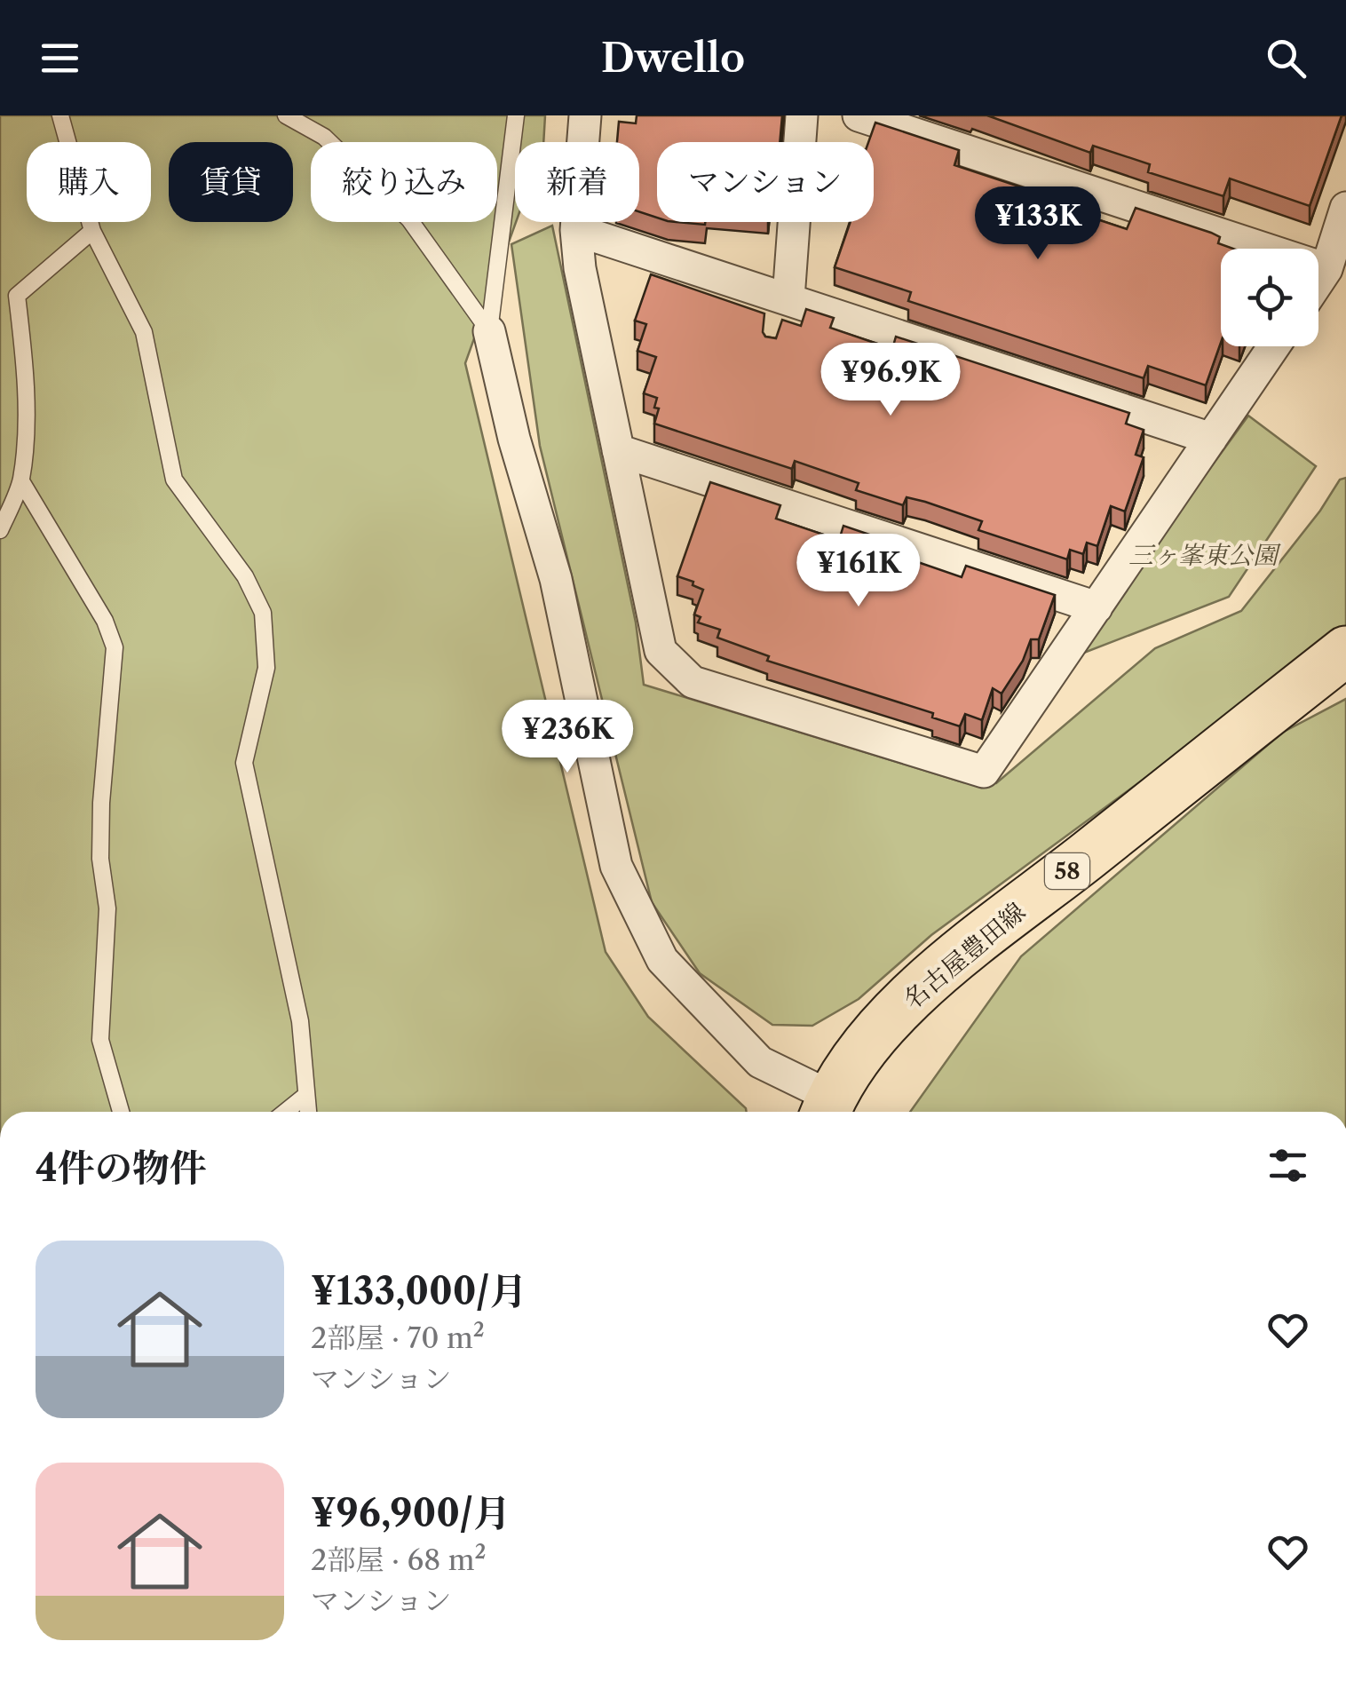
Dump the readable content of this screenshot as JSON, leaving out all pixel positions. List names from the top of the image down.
{
  "streets": {
    "main road": ["58", "名古屋豊田線"]
  },
  "parks": ["三ヶ峯東公園"],
  "page": {
    "header": "Dwello",
    "chip": [
      "購入",
      "賃貸",
      "絞り込み",
      "新着",
      "マンション"
    ],
    "price": [
      "¥133K",
      "¥96.9K",
      "¥161K",
      "¥236K"
    ],
    "heading": "4件の物件",
    "list": [
      {
        "name": "¥133,000/月",
        "note": "2部屋 · 70 m² · マンション"
      },
      {
        "name": "¥96,900/月",
        "note": "2部屋 · 68 m² · マンション"
      }
    ]
  }
}
